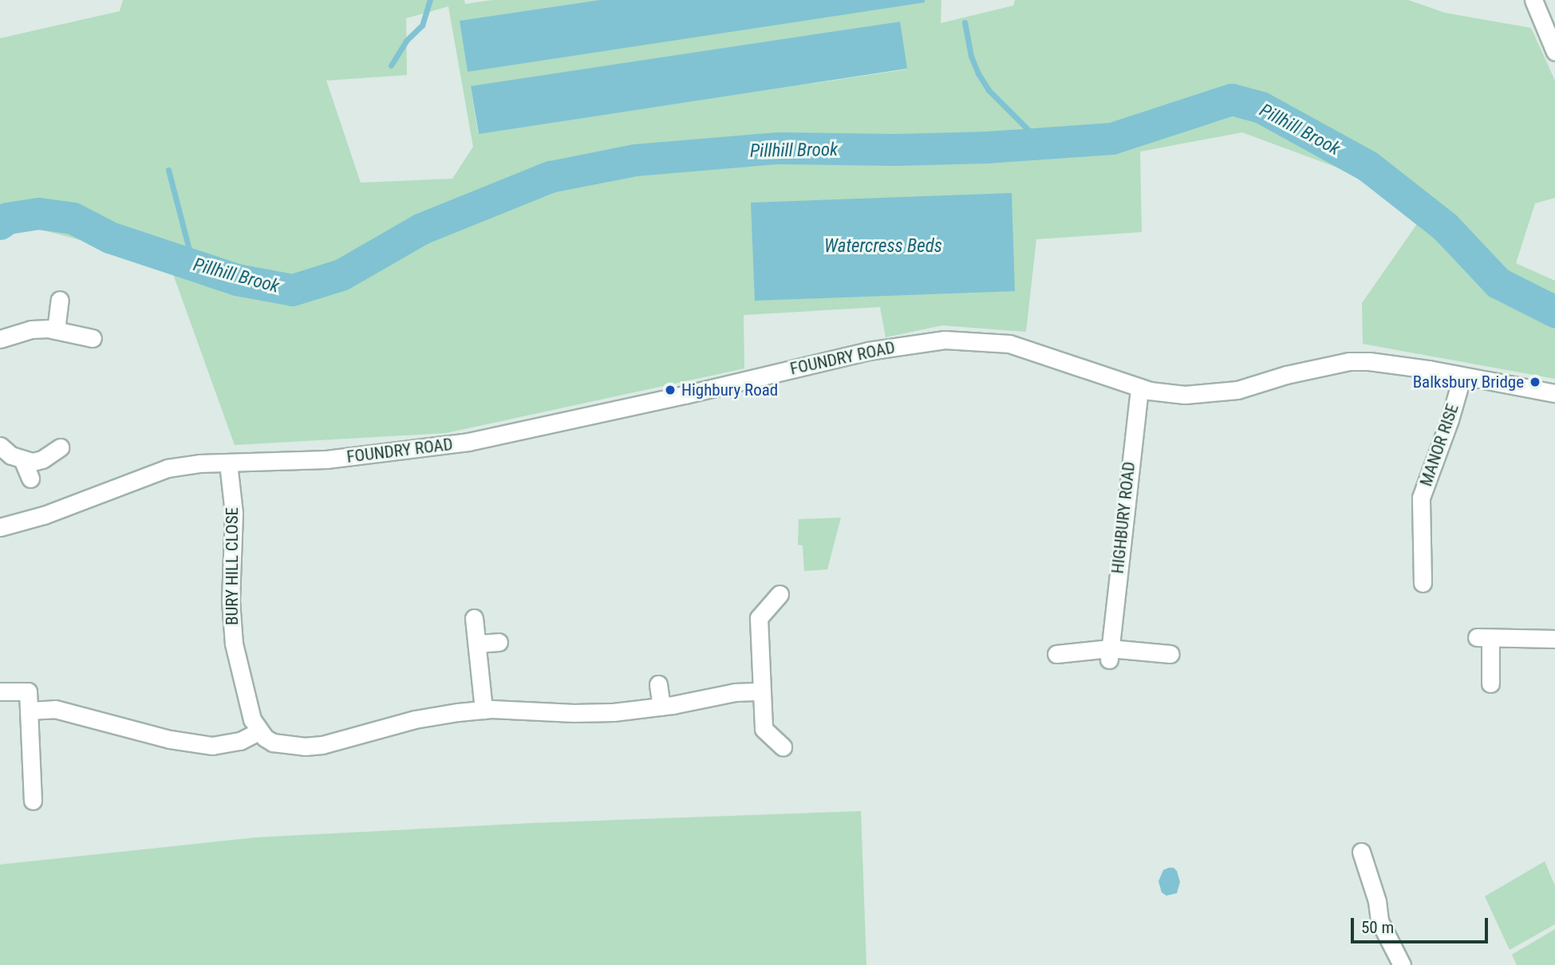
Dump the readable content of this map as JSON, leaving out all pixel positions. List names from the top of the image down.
{
  "streets": {
    "street": [
      "FOUNDRY ROAD",
      "MANOR RISE",
      "HIGHBURY ROAD",
      "BURY HILL CLOSE"
    ]
  },
  "crossings": [
    ["FOUNDRY ROAD", "MANOR RISE"],
    ["FOUNDRY ROAD", "HIGHBURY ROAD"],
    ["FOUNDRY ROAD", "BURY HILL CLOSE"]
  ],
  "water": ["Pillhill Brook", "Watercress Beds"],
  "places": ["Balksbury Bridge", "Highbury Road"],
  "scale_bar": "50 m"
}
